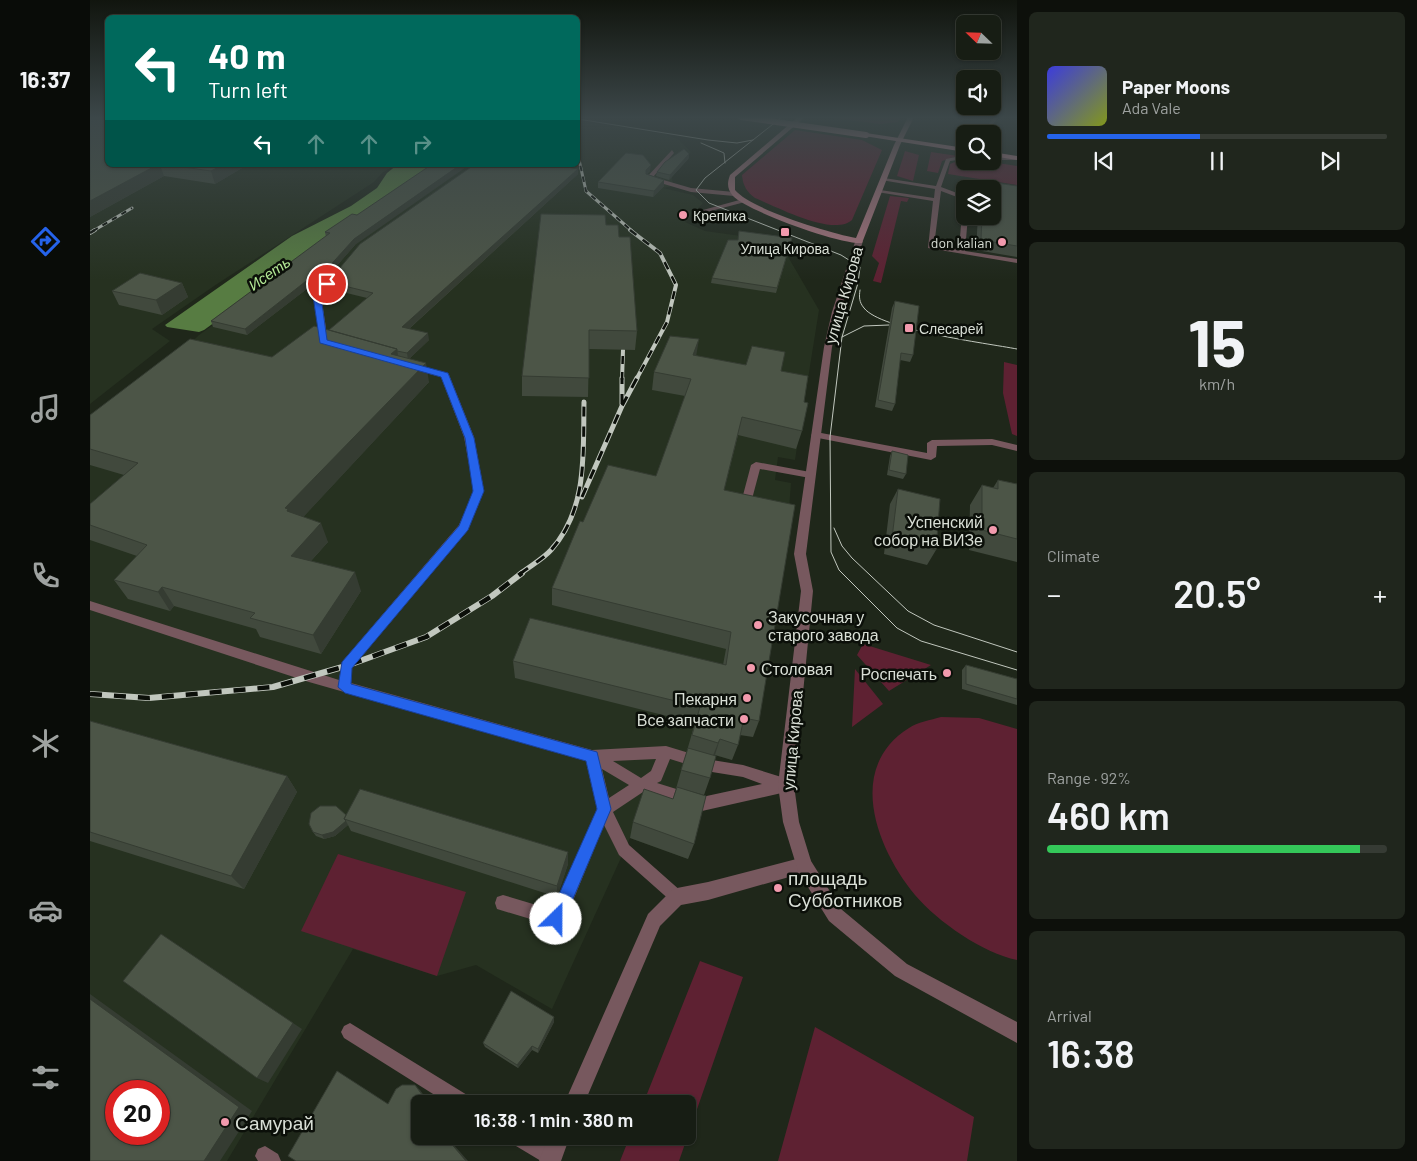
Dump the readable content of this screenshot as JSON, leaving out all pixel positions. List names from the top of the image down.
{
  "streets": {
    "main road": ["улица Кирова"]
  },
  "water": ["Исеть"],
  "places": {
    "other": [
      "Крепика",
      "don kalian",
      "Успенский собор на ВИЗе",
      "Закусочная у старого завода",
      "Столовая",
      "Роспечать",
      "Пекарня",
      "Все запчасти",
      "площадь Субботников",
      "Самурай"
    ],
    "transit": ["Улица Кирова", "Слесарей"]
  },
  "north": "top left",
  "page": {
    "tabs": "16:37",
    "turn": ["40 m", "Turn left"],
    "song": ["Paper Moons", "Ada Vale"],
    "tile": [
      ["15", "km/h"],
      "Climate",
      ["Range · 92%", "460 km"],
      ["Arrival", "16:38"]
    ],
    "heat": ["−", "20.5°", "+"],
    "limit": "20",
    "trip": "16:38 · 1 min · 380 m"
  }
}
